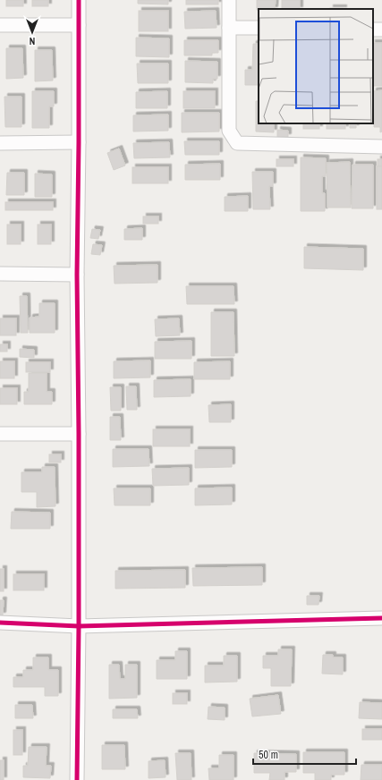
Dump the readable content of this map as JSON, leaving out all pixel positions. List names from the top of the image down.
{
  "scale_bar": "50 m",
  "north": "bottom"
}
